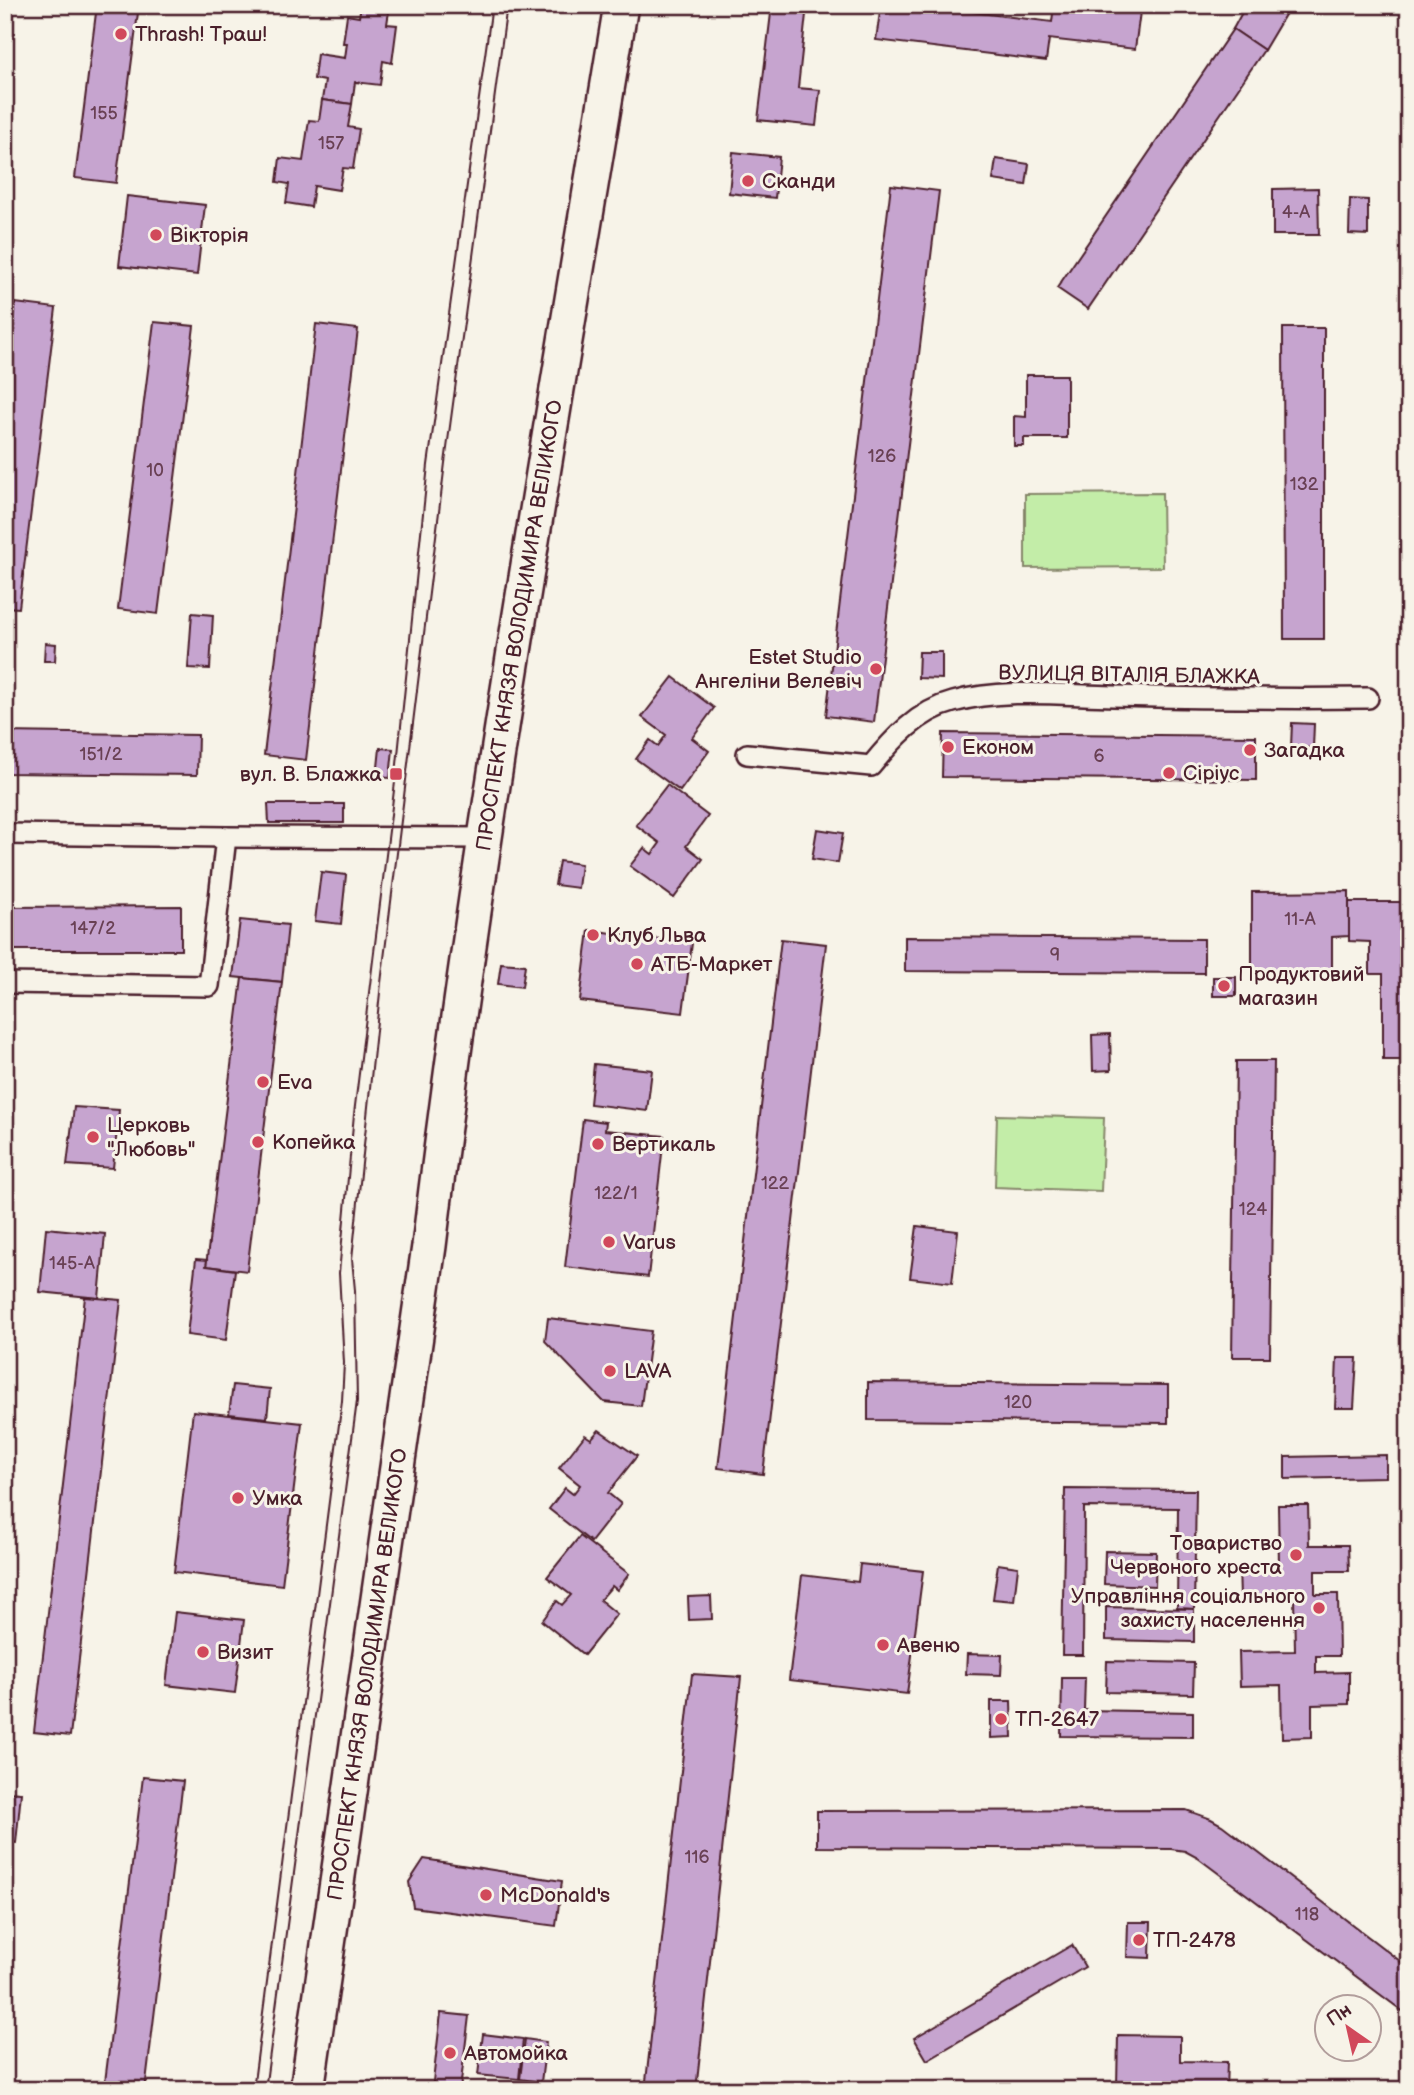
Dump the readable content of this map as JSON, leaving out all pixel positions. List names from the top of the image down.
{
  "streets": {
    "highway": ["ПРОСПЕКТ КНЯЗЯ ВОЛОДИМИРА ВЕЛИКОГО"],
    "street": ["ВУЛИЦЯ ВІТАЛІЯ БЛАЖКА"]
  },
  "places": {
    "other": [
      "Thrash! Траш!",
      "Сканди",
      "Вікторія",
      "Estet Studio Ангеліни Велевіч",
      "Економ",
      "Загадка",
      "Сіріус",
      "Клуб Льва",
      "АТБ-Маркет",
      "Продуктовий магазин",
      "Eva",
      "Церковь \"Любовь\"",
      "Копейка",
      "Вертикаль",
      "Varus",
      "LAVA",
      "Умка",
      "Товариство Червоного хреста",
      "Управління соціального захисту населення",
      "Авеню",
      "Визит",
      "ТП-2647",
      "McDonald's",
      "ТП-2478",
      "Автомойка"
    ],
    "transit": ["вул. В. Блажка"]
  },
  "house_numbers": [
    "155",
    "157",
    "4-А",
    "126",
    "10",
    "132",
    "151/2",
    "6",
    "11-А",
    "147/2",
    "9",
    "122",
    "122/1",
    "124",
    "145-А",
    "120",
    "116",
    "118"
  ],
  "north": "top left"
}
